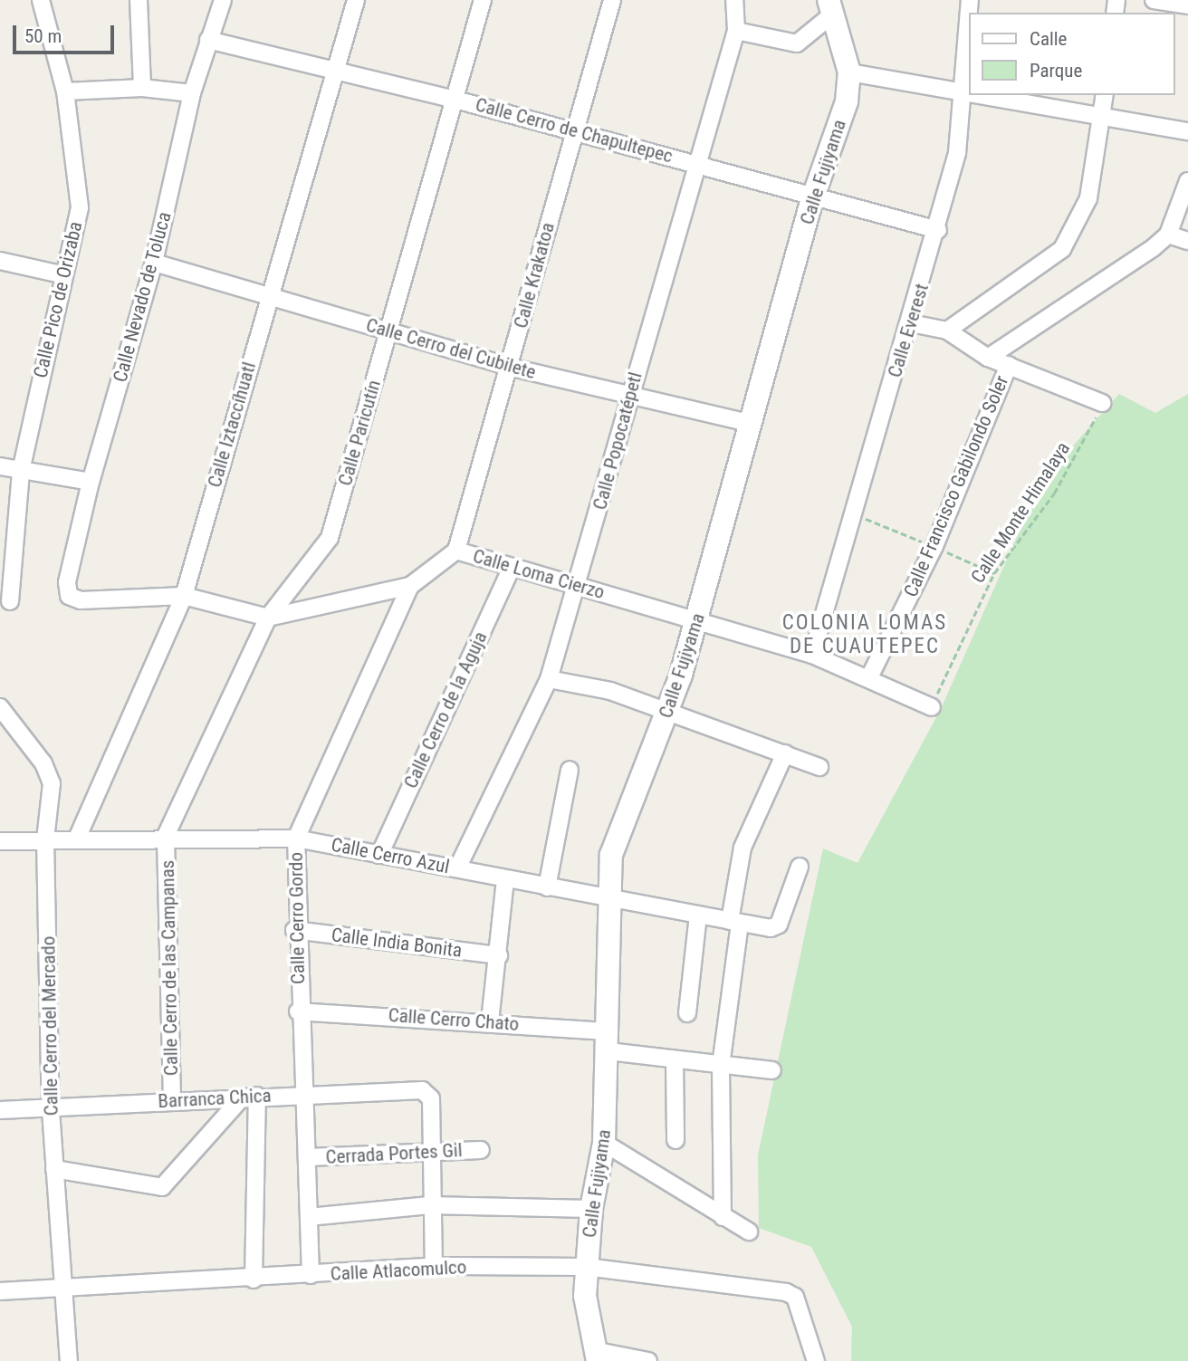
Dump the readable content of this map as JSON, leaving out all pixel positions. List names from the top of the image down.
{
  "streets": {
    "street": [
      "Calle Cerro de Chapultepec",
      "Calle Fujiyama",
      "Calle Krakatoa",
      "Calle Nevado de Toluca",
      "Calle Pico de Orizaba",
      "Calle Everest",
      "Calle Cerro del Cubilete",
      "Calle Iztaccíhuatl",
      "Calle Paricutín",
      "Calle Popocatépetl",
      "Calle Francisco Gabilondo Soler",
      "Calle Loma Cierzo",
      "Calle Cerro de la Aguja",
      "Calle Cerro Azul",
      "Calle Cerro Gordo",
      "Calle India Bonita",
      "Calle Cerro de las Campanas",
      "Calle Cerro Chato",
      "Calle Cerro del Mercado",
      "Barranca Chica",
      "Cerrada Portes Gil",
      "Calle Atlacomulco"
    ],
    "path": ["Calle Monte Himalaya"]
  },
  "crossings": [
    ["Calle Cerro de Chapultepec", "Calle Fujiyama"],
    ["Calle Cerro de Chapultepec", "Calle Krakatoa"],
    ["Calle Cerro de Chapultepec", "Calle Nevado de Toluca"],
    ["Calle Cerro de Chapultepec", "Calle Everest"],
    ["Calle Cerro de Chapultepec", "Calle Iztaccíhuatl"],
    ["Calle Cerro de Chapultepec", "Calle Paricutín"],
    ["Calle Cerro de Chapultepec", "Calle Popocatépetl"],
    ["Calle Fujiyama", "Calle Cerro del Cubilete"],
    ["Calle Fujiyama", "Calle Loma Cierzo"],
    ["Calle Fujiyama", "Calle Cerro Azul"],
    ["Calle Fujiyama", "Calle Cerro Chato"],
    ["Calle Fujiyama", "Calle Atlacomulco"],
    ["Calle Krakatoa", "Calle Cerro del Cubilete"],
    ["Calle Krakatoa", "Calle Loma Cierzo"],
    ["Calle Nevado de Toluca", "Calle Cerro del Cubilete"],
    ["Calle Nevado de Toluca", "Calle Loma Cierzo"],
    ["Calle Everest", "Calle Loma Cierzo"],
    ["Calle Cerro del Cubilete", "Calle Iztaccíhuatl"],
    ["Calle Cerro del Cubilete", "Calle Paricutín"],
    ["Calle Cerro del Cubilete", "Calle Popocatépetl"],
    ["Calle Iztaccíhuatl", "Calle Loma Cierzo"],
    ["Calle Iztaccíhuatl", "Calle Cerro Azul"],
    ["Calle Paricutín", "Calle Loma Cierzo"],
    ["Calle Paricutín", "Calle Cerro Azul"],
    ["Calle Paricutín", "Calle Cerro de las Campanas"],
    ["Calle Popocatépetl", "Calle Loma Cierzo"],
    ["Calle Popocatépetl", "Calle Cerro Azul"],
    ["Calle Francisco Gabilondo Soler", "Calle Loma Cierzo"],
    ["Calle Monte Himalaya", "Calle Loma Cierzo"],
    ["Calle Loma Cierzo", "Calle Cerro de la Aguja"],
    ["Calle Loma Cierzo", "Calle Cerro Gordo"],
    ["Calle Cerro de la Aguja", "Calle Cerro Azul"],
    ["Calle Cerro Azul", "Calle Cerro Gordo"],
    ["Calle Cerro Azul", "Calle Cerro de las Campanas"],
    ["Calle Cerro Azul", "Calle Cerro del Mercado"],
    ["Calle Cerro Gordo", "Calle India Bonita"],
    ["Calle Cerro Gordo", "Calle Cerro Chato"],
    ["Calle Cerro Gordo", "Barranca Chica"],
    ["Calle Cerro Gordo", "Cerrada Portes Gil"],
    ["Calle Cerro Gordo", "Calle Atlacomulco"],
    ["Calle Cerro de las Campanas", "Barranca Chica"],
    ["Calle Cerro del Mercado", "Barranca Chica"],
    ["Calle Cerro del Mercado", "Calle Atlacomulco"],
    ["Barranca Chica", "Cerrada Portes Gil"]
  ],
  "districts": ["COLONIA LOMAS DE CUAUTEPEC"],
  "legend": ["Calle", "Parque"],
  "scale_bar": "50 m"
}
